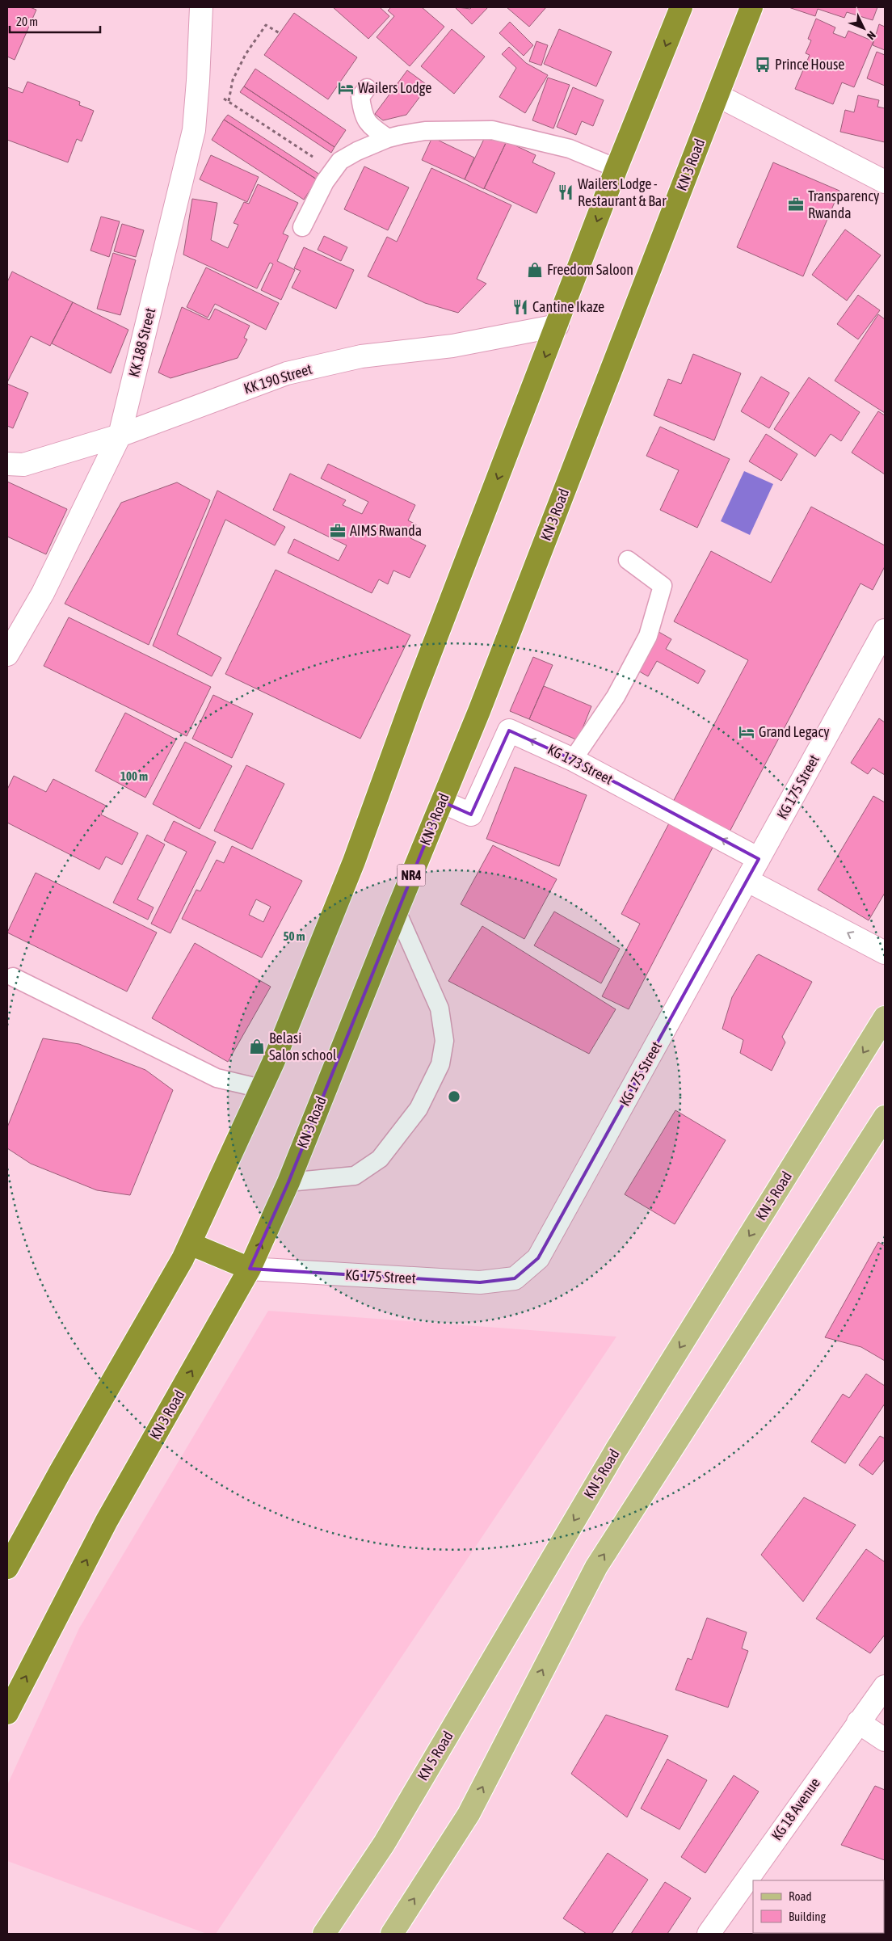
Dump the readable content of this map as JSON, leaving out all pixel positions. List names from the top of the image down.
{
  "streets": {
    "highway": ["KN 3 Road", "NR4"],
    "main road": ["KN 5 Road"],
    "street": [
      "KK 188 Street",
      "KK 190 Street",
      "KG 173 Street",
      "KG 175 Street",
      "KG 18 Avenue"
    ]
  },
  "crossings": [
    ["KN 3 Road", "KG 173 Street"],
    ["KN 3 Road", "KG 175 Street"],
    ["KK 188 Street", "KK 190 Street"],
    ["KG 173 Street", "KG 175 Street"]
  ],
  "places": {
    "bus stop": ["Prince House"],
    "hotel": ["Wailers Lodge", "Grand Legacy"],
    "restaurant": ["Wailers Lodge - Restaurant & Bar", "Cantine Ikaze"],
    "office": ["Transparency Rwanda", "AIMS Rwanda"],
    "shop": ["Freedom Saloon", "Belasi Salon school"]
  },
  "legend": ["Road", "Building"],
  "scale_bar": "20 m",
  "north": "bottom right",
  "rings": ["100 m", "50 m"]
}
